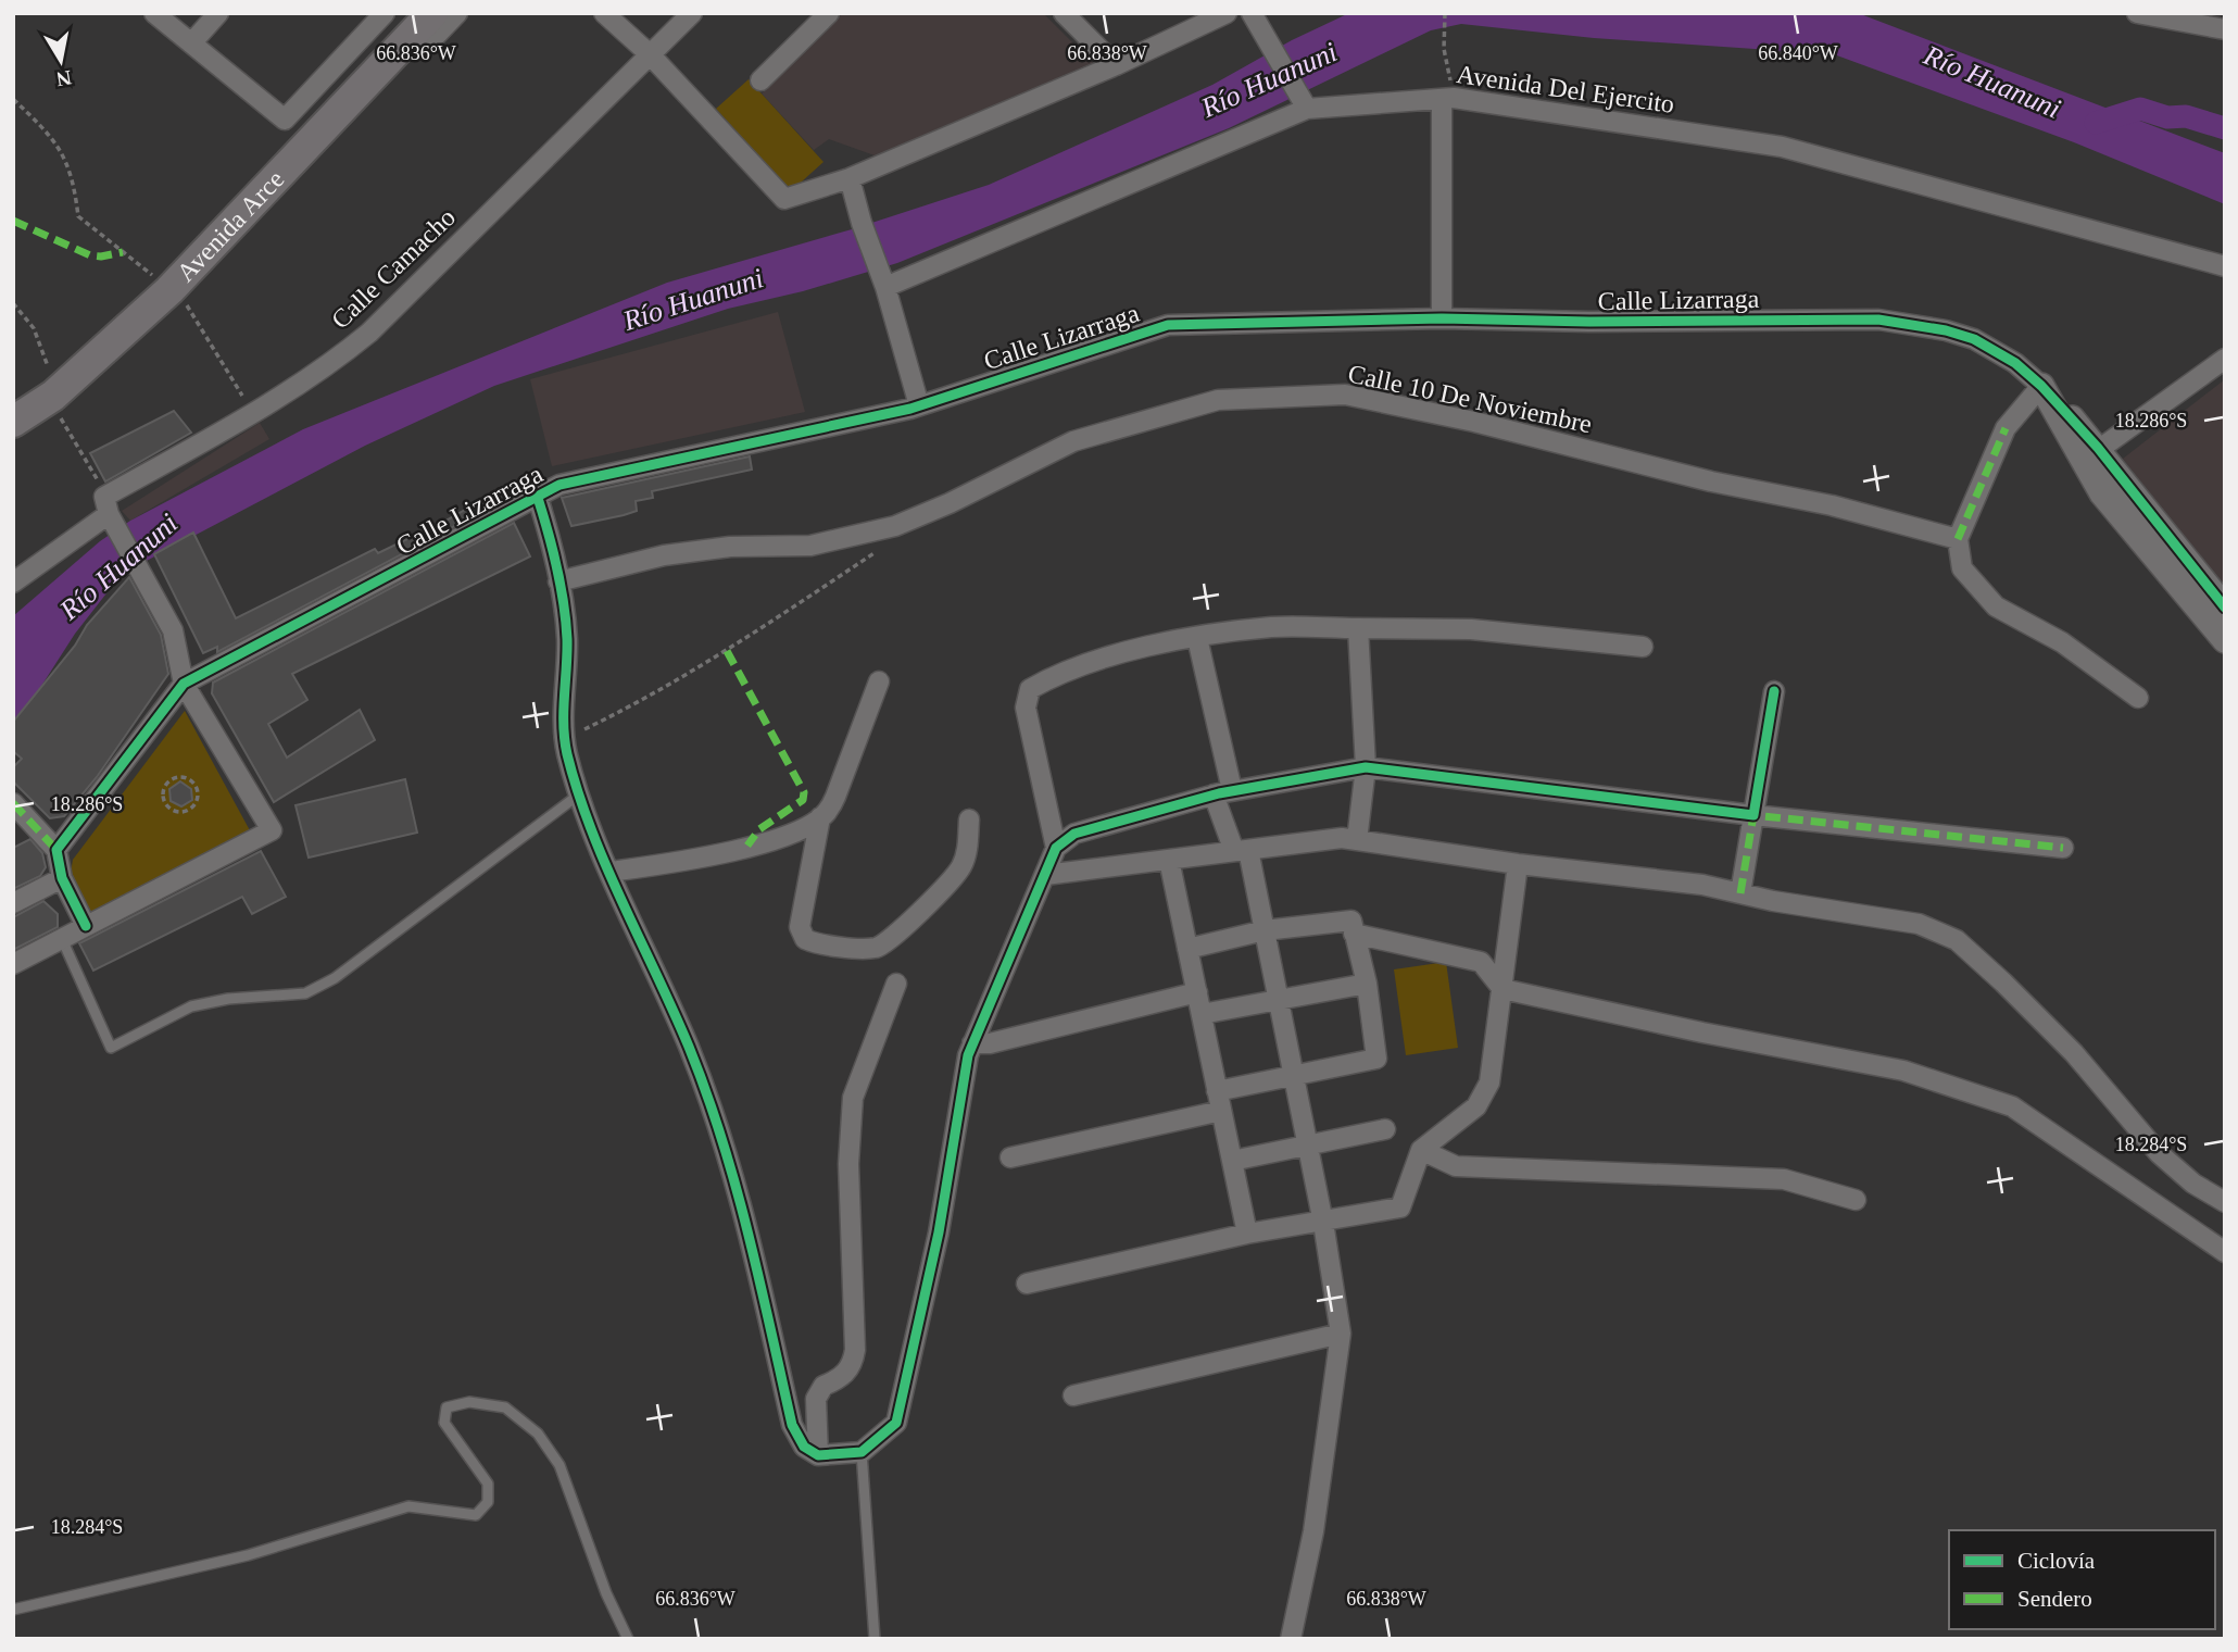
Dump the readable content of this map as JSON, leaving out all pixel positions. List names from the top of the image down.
{
  "streets": {
    "main road": ["Avenida Arce"],
    "street": [
      "Avenida Del Ejercito",
      "Calle Camacho",
      "Calle Lizarraga",
      "Calle 10 De Noviembre"
    ]
  },
  "water": ["Río Huanuni"],
  "legend": ["Ciclovía", "Sendero"],
  "north": "bottom",
  "coordinates": [
    "66.836°W",
    "66.838°W",
    "66.840°W",
    "18.286°S",
    "18.284°S"
  ]
}
